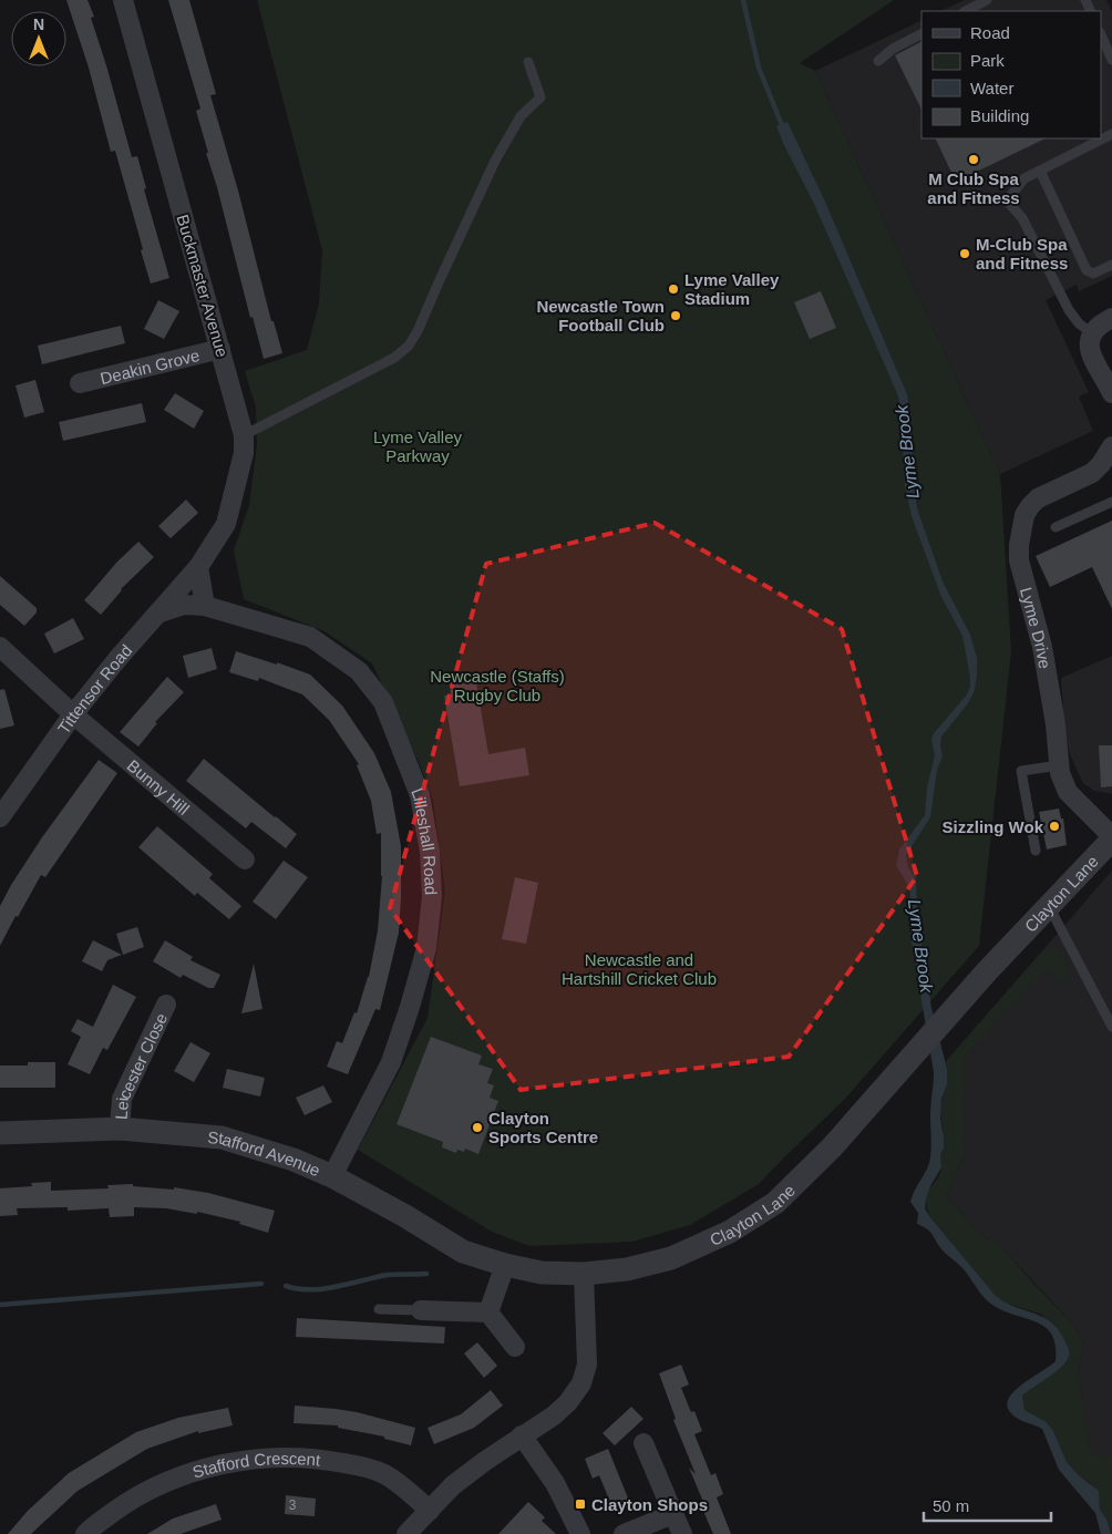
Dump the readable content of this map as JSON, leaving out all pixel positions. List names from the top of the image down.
{
  "streets": {
    "street": [
      "Buckmaster Avenue",
      "Deakin Grove",
      "Lyme Drive",
      "Tittensor Road",
      "Bunny Hill",
      "Lilleshall Road",
      "Clayton Lane",
      "Leicester Close",
      "Stafford Avenue",
      "Stafford Crescent"
    ]
  },
  "crossings": [
    ["Buckmaster Avenue", "Deakin Grove"],
    ["Buckmaster Avenue", "Tittensor Road"],
    ["Lyme Drive", "Clayton Lane"],
    ["Tittensor Road", "Bunny Hill"],
    ["Tittensor Road", "Lilleshall Road"],
    ["Lilleshall Road", "Stafford Avenue"],
    ["Clayton Lane", "Stafford Avenue"],
    ["Leicester Close", "Stafford Avenue"]
  ],
  "water": ["Lyme Brook"],
  "parks": ["Lyme Valley Parkway", "Newcastle (Staffs) Rugby Club", "Newcastle and Hartshill Cricket Club"],
  "places": {
    "other": [
      "M Club Spa and Fitness",
      "M-Club Spa and Fitness",
      "Lyme Valley Stadium",
      "Newcastle Town Football Club",
      "Sizzling Wok",
      "Clayton Sports Centre"
    ],
    "transit": ["Clayton Shops"]
  },
  "house_numbers": ["3"],
  "legend": [
    "Road",
    "Park",
    "Water",
    "Building"
  ],
  "scale_bar": "50 m",
  "north": "top"
}
